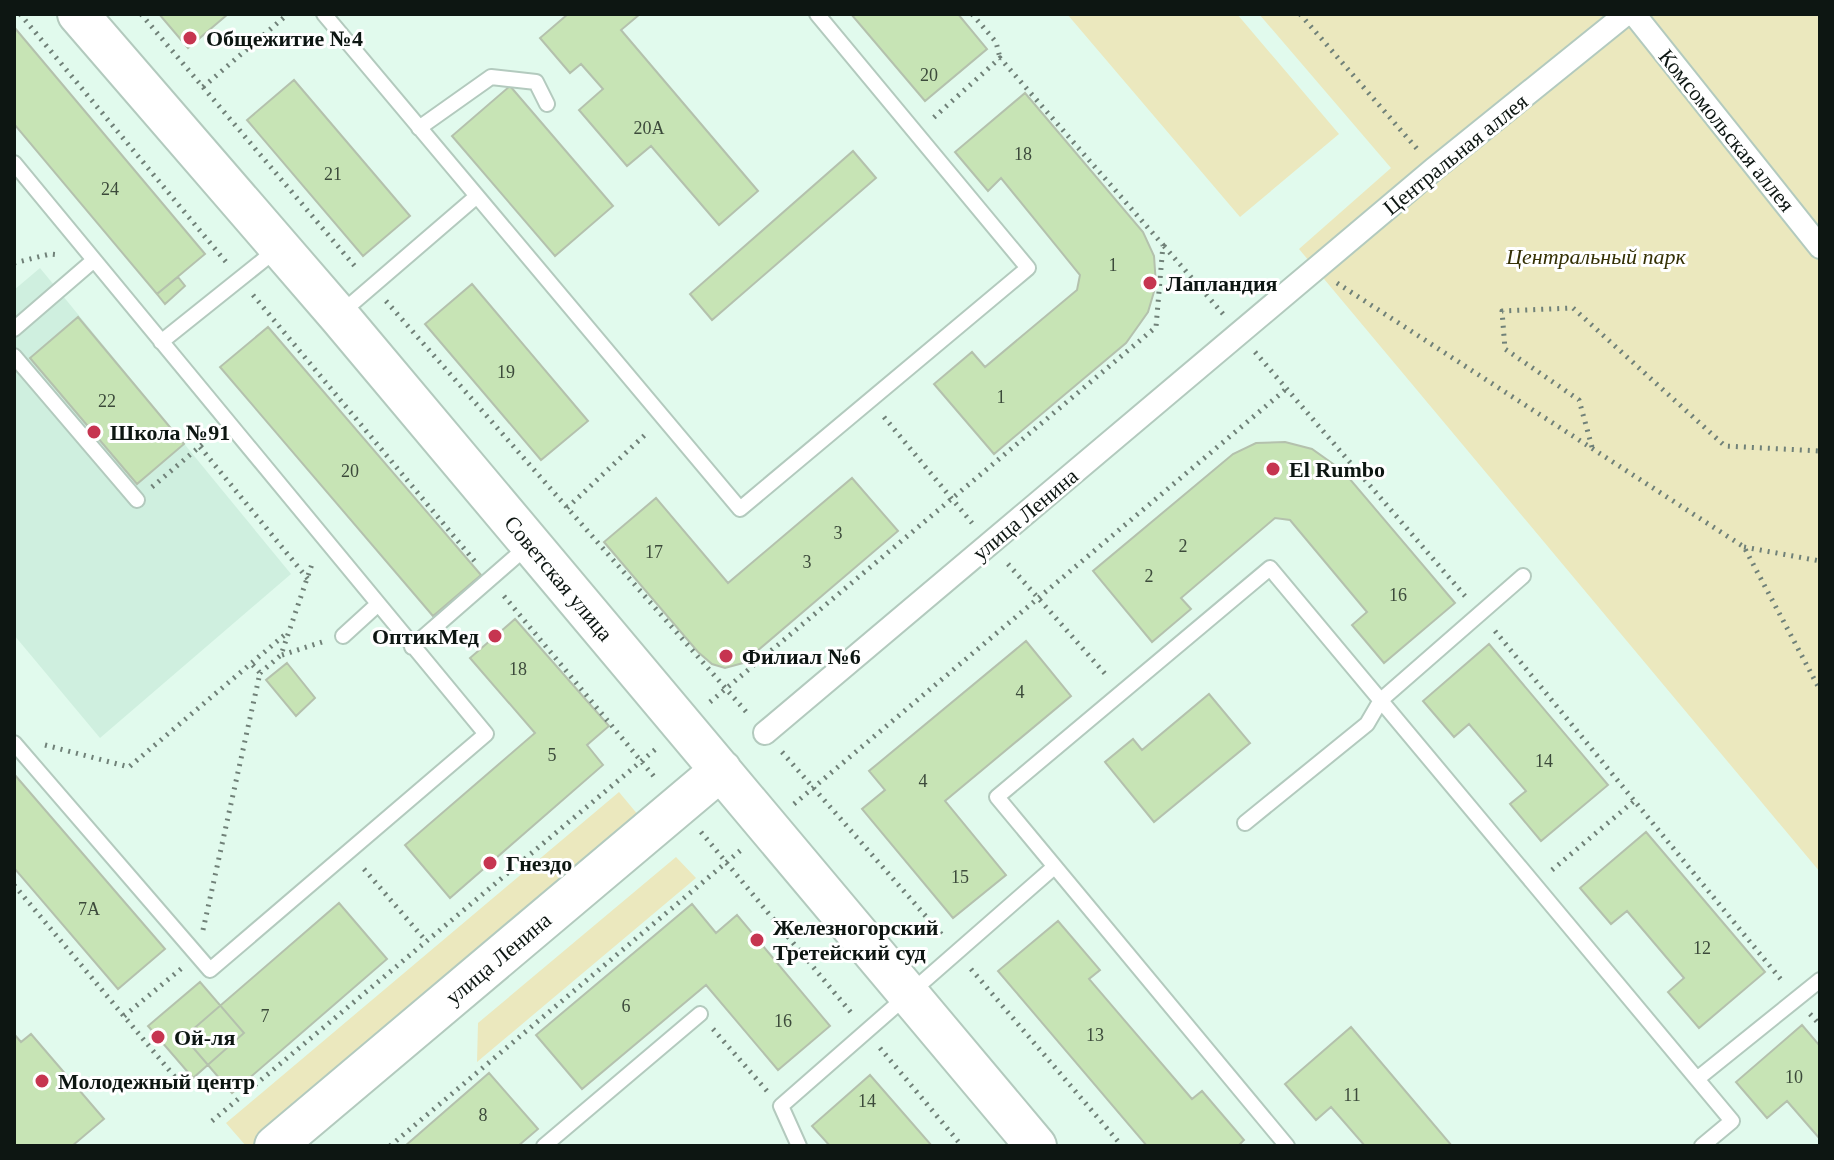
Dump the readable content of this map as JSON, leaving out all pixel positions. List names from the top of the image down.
{
  "streets": {
    "main road": ["улица Ленина", "Советская улица"],
    "street": ["Комсомольская аллея", "Центральная аллея"]
  },
  "crossings": [
    ["Центральная аллея", "улица Ленина"],
    ["улица Ленина", "Советская улица"]
  ],
  "parks": ["Центральный парк"],
  "places": [
    "Общежитие №4",
    "Лапландия",
    "Школа №91",
    "El Rumbo",
    "ОптикМед",
    "Филиал №6",
    "Гнездо",
    "Железногорский Третейский суд",
    "Ой-ля",
    "Молодежный центр"
  ],
  "house_numbers": [
    "20",
    "20А",
    "18",
    "21",
    "24",
    "1",
    "19",
    "1",
    "22",
    "20",
    "3",
    "2",
    "17",
    "3",
    "2",
    "16",
    "18",
    "4",
    "5",
    "14",
    "4",
    "15",
    "7А",
    "12",
    "6",
    "7",
    "16",
    "13",
    "10",
    "11",
    "14",
    "8"
  ]
}
